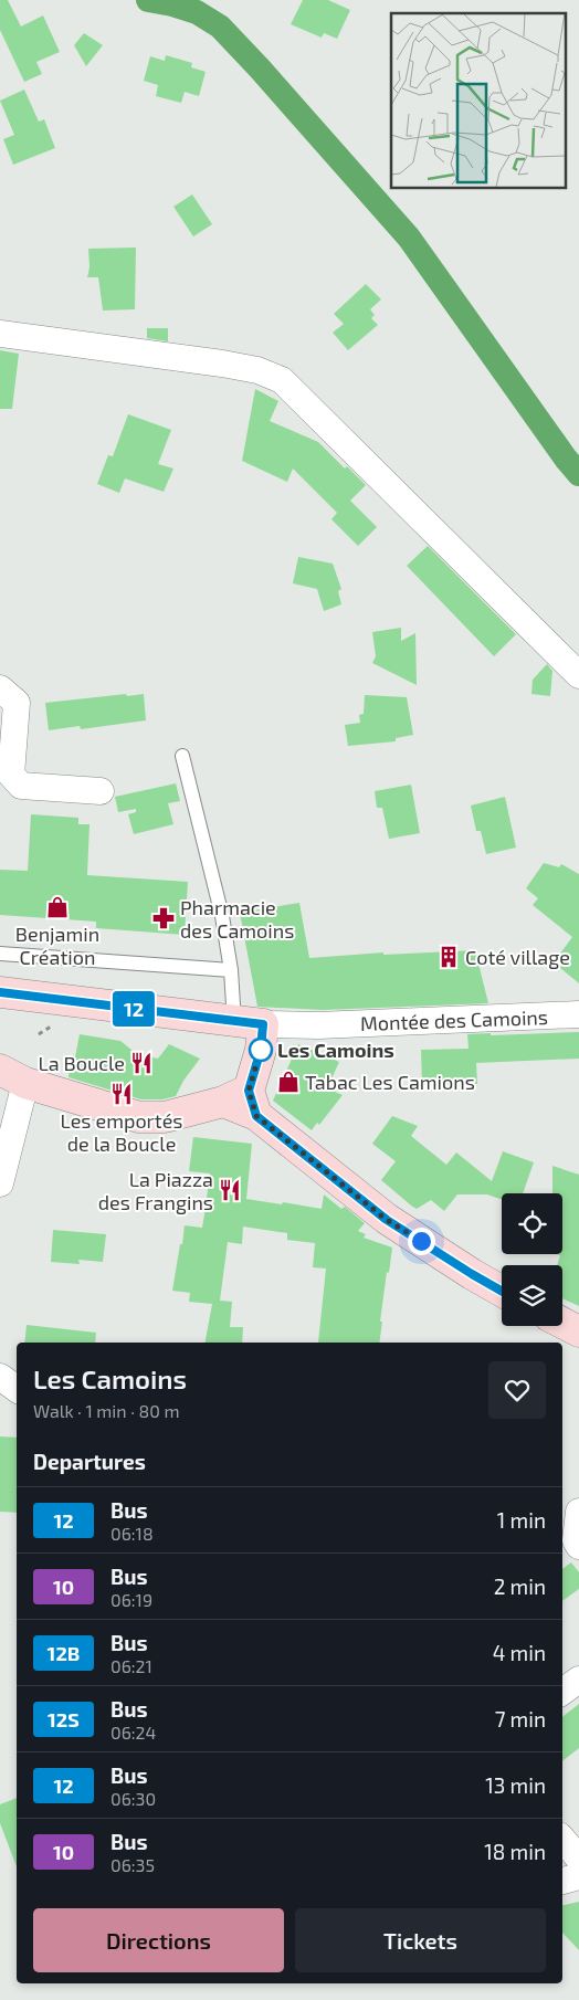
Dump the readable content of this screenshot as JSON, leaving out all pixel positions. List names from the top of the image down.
{
  "streets": {
    "street": ["Montée des Camoins"]
  },
  "places": {
    "shop": ["Benjamin Création", "Tabac Les Camions"],
    "pharmacy": ["Pharmacie des Camoins"],
    "building": ["Coté village"],
    "other": ["Les Camoins"],
    "restaurant": ["La Boucle", "Les emportés de la Boucle", "La Piazza des Frangins"]
  },
  "lines": ["bus line 12"],
  "page": {
    "on_map": "12",
    "heading": [
      ["Les Camoins", "Walk · 1 min · 80 m"],
      "Departures"
    ],
    "list": [
      {
        "mark": "12",
        "name": "Bus",
        "note": "06:18",
        "value": "1 min"
      },
      {
        "mark": "10",
        "name": "Bus",
        "note": "06:19",
        "value": "2 min"
      },
      {
        "mark": "12B",
        "name": "Bus",
        "note": "06:21",
        "value": "4 min"
      },
      {
        "mark": "12S",
        "name": "Bus",
        "note": "06:24",
        "value": "7 min"
      },
      {
        "mark": "12",
        "name": "Bus",
        "note": "06:30",
        "value": "13 min"
      },
      {
        "mark": "10",
        "name": "Bus",
        "note": "06:35",
        "value": "18 min"
      }
    ],
    "buttons": ["Directions", "Tickets"]
  }
}
